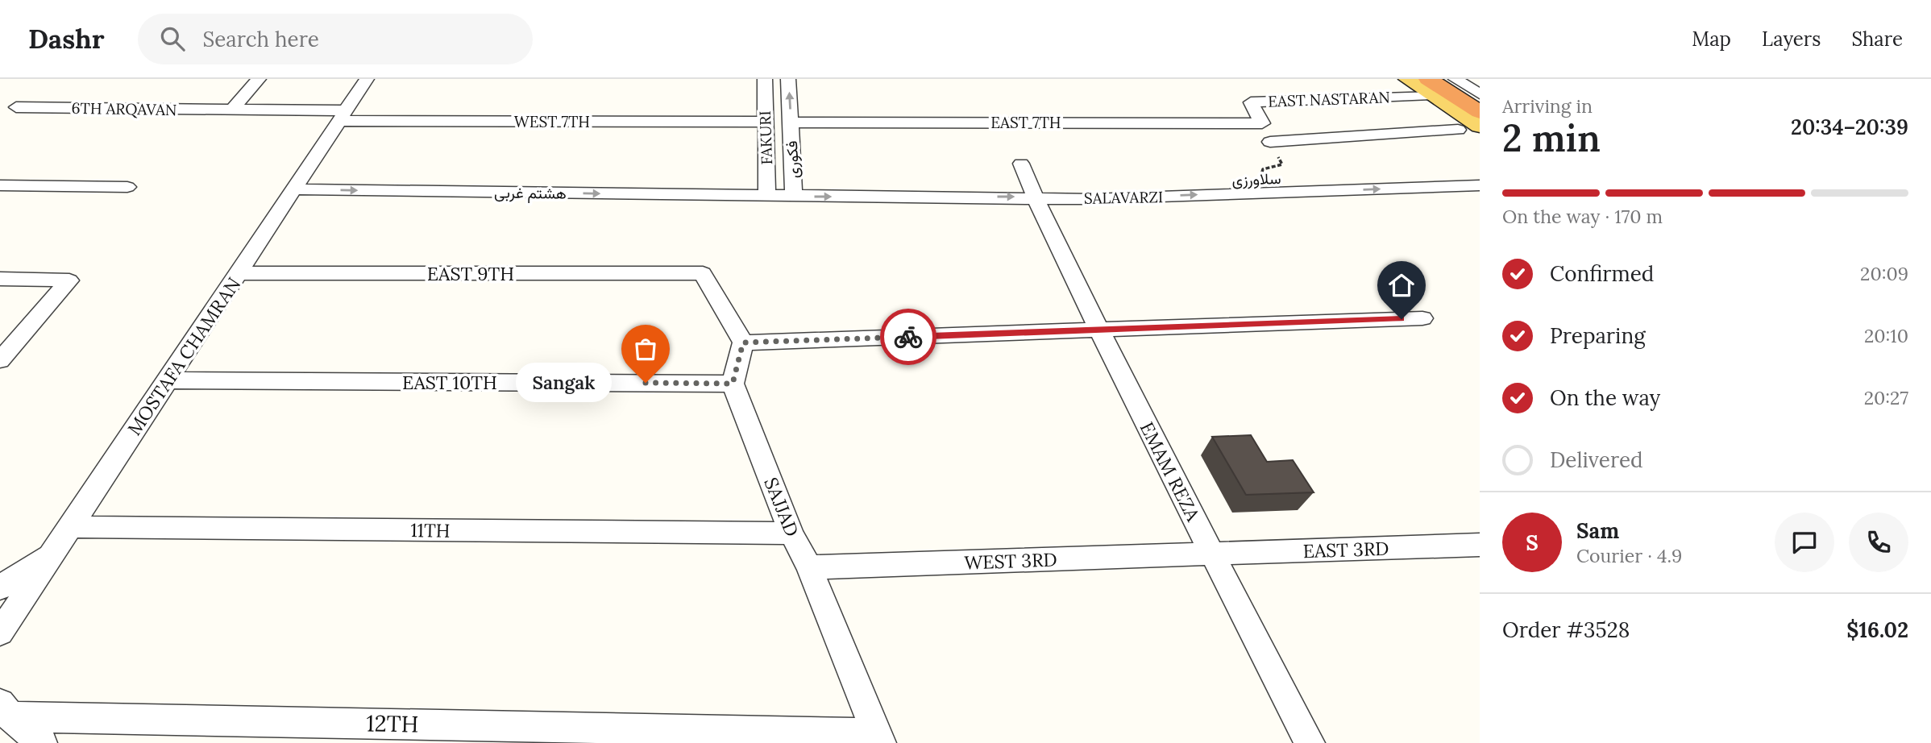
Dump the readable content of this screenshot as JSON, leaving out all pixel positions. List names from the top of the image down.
{
  "streets": {
    "street": [
      "EAST NASTARAN",
      "6TH ARQAVAN",
      "WEST 7TH",
      "EAST 7TH",
      "FAKURI",
      "فکوری",
      "سلاورزی",
      "هشتم غربی",
      "SALAVARZI",
      "EAST 9TH",
      "MOSTAFA CHAMRAN",
      "EAST 10TH",
      "EMAM REZA",
      "SAJJAD",
      "11TH",
      "EAST 3RD",
      "WEST 3RD",
      "12TH"
    ]
  },
  "crossings": [
    ["EAST NASTARAN", "EAST 7TH"],
    ["6TH ARQAVAN", "WEST 7TH"],
    ["6TH ARQAVAN", "MOSTAFA CHAMRAN"],
    ["WEST 7TH", "FAKURI"],
    ["WEST 7TH", "MOSTAFA CHAMRAN"],
    ["EAST 7TH", "FAKURI"],
    ["EAST 7TH", "فکوری"],
    ["FAKURI", "فکوری"],
    ["FAKURI", "هشتم غربی"],
    ["FAKURI", "SALAVARZI"],
    ["فکوری", "SALAVARZI"],
    ["سلاورزی", "SALAVARZI"],
    ["سلاورزی", "EMAM REZA"],
    ["هشتم غربی", "SALAVARZI"],
    ["هشتم غربی", "MOSTAFA CHAMRAN"],
    ["SALAVARZI", "EMAM REZA"],
    ["EAST 9TH", "MOSTAFA CHAMRAN"],
    ["MOSTAFA CHAMRAN", "EAST 10TH"],
    ["MOSTAFA CHAMRAN", "11TH"],
    ["EAST 10TH", "SAJJAD"],
    ["EMAM REZA", "EAST 3RD"],
    ["EMAM REZA", "WEST 3RD"],
    ["SAJJAD", "11TH"],
    ["SAJJAD", "WEST 3RD"],
    ["SAJJAD", "12TH"],
    ["EAST 3RD", "WEST 3RD"]
  ],
  "one_way": ["هشتم غربی"],
  "places": ["Sangak"],
  "page": {
    "header": "Dashr",
    "search": "Search here",
    "nav": ["Map", "Layers", "Share"],
    "heading": ["2 min", "Arriving in", "20:34–20:39"],
    "panel": [
      "Sam",
      "Courier · 4.9",
      "Order #3528",
      "$16.02"
    ],
    "bar": "On the way · 170 m",
    "list": [
      ["Confirmed", "20:09"],
      ["Preparing", "20:10"],
      ["On the way", "20:27"],
      "Delivered"
    ],
    "bubble": "Sangak",
    "round": "S"
  }
}
